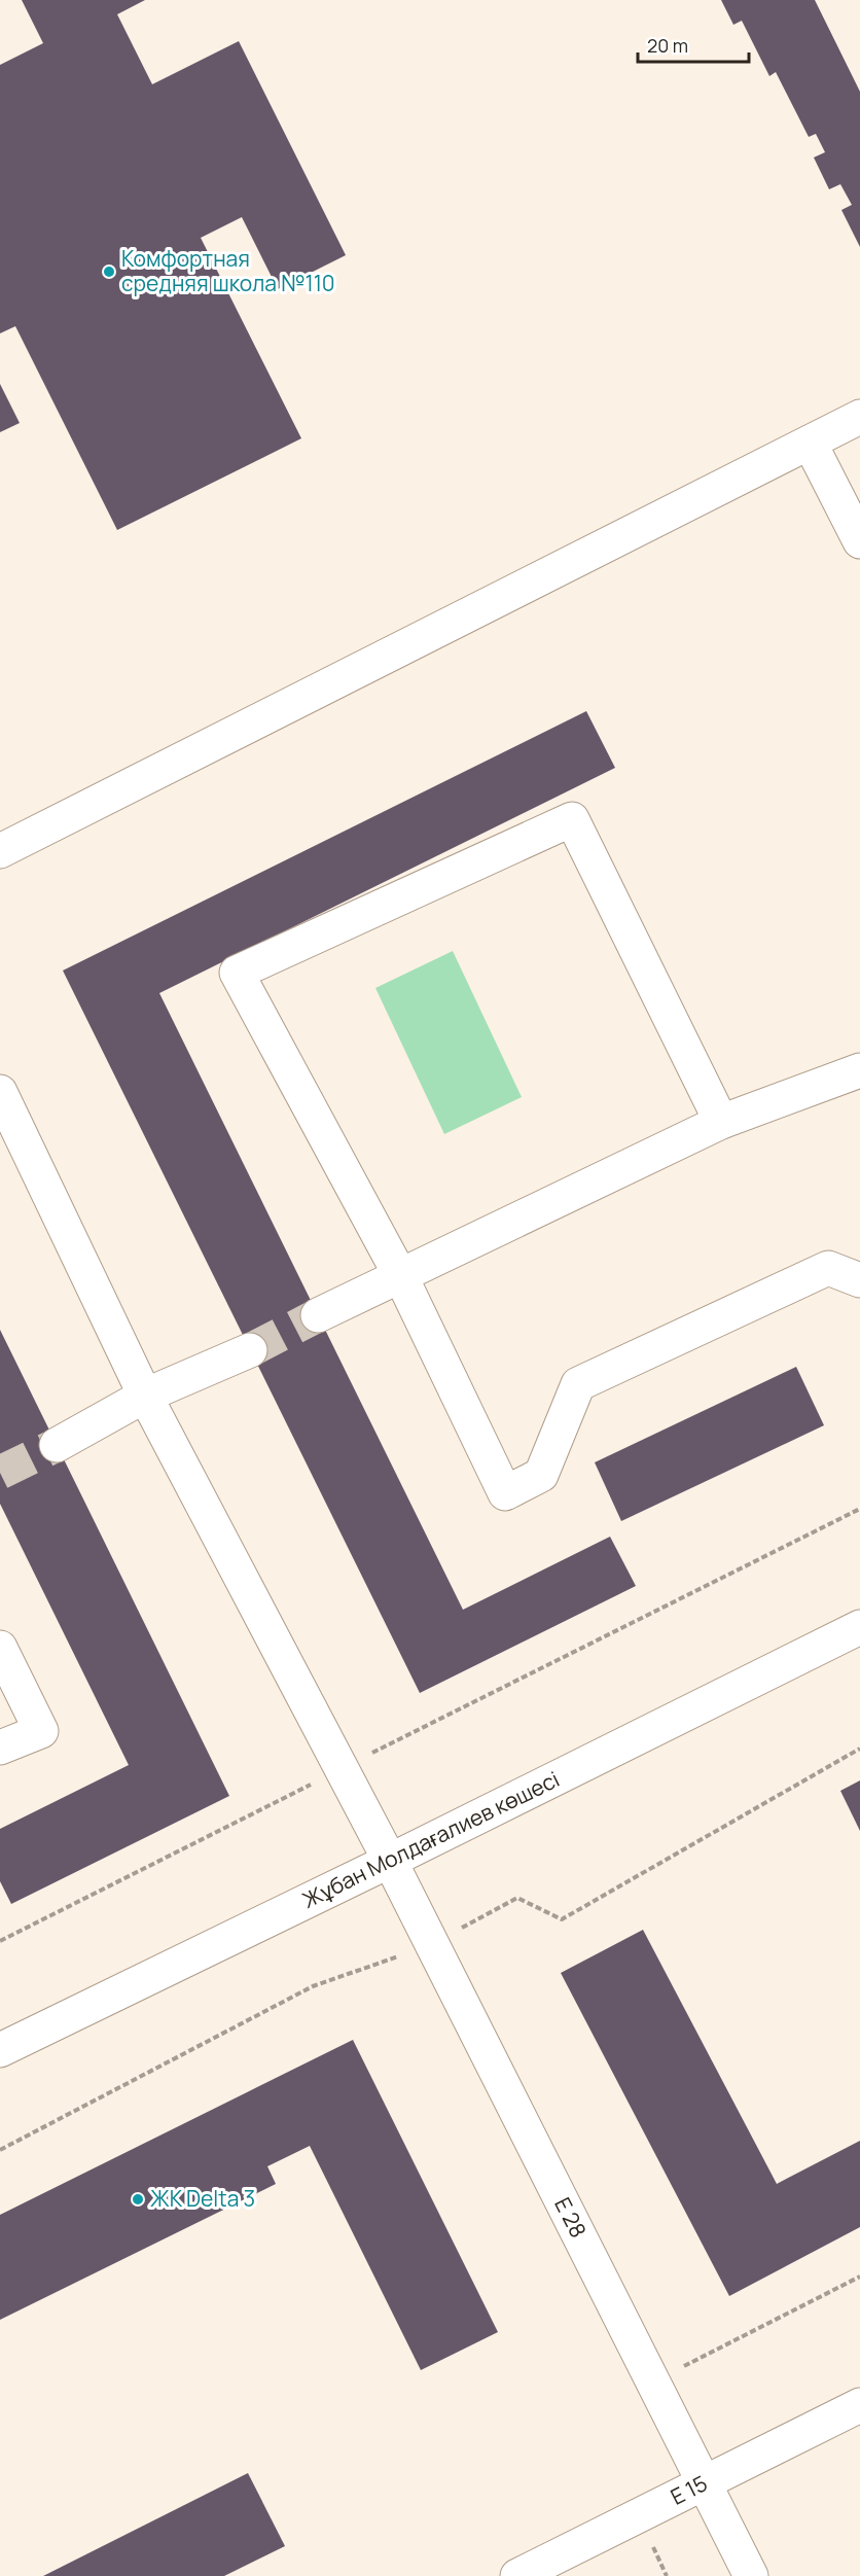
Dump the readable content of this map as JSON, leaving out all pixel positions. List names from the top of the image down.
{
  "streets": {
    "street": ["Жұбан Молдағалиев көшесі", "E 28", "E 15"]
  },
  "crossings": [
    ["Жұбан Молдағалиев көшесі", "E 28"],
    ["E 28", "E 15"]
  ],
  "places": ["Комфортная средняя школа №110", "ЖК Delta 3"],
  "scale_bar": "20 m"
}
